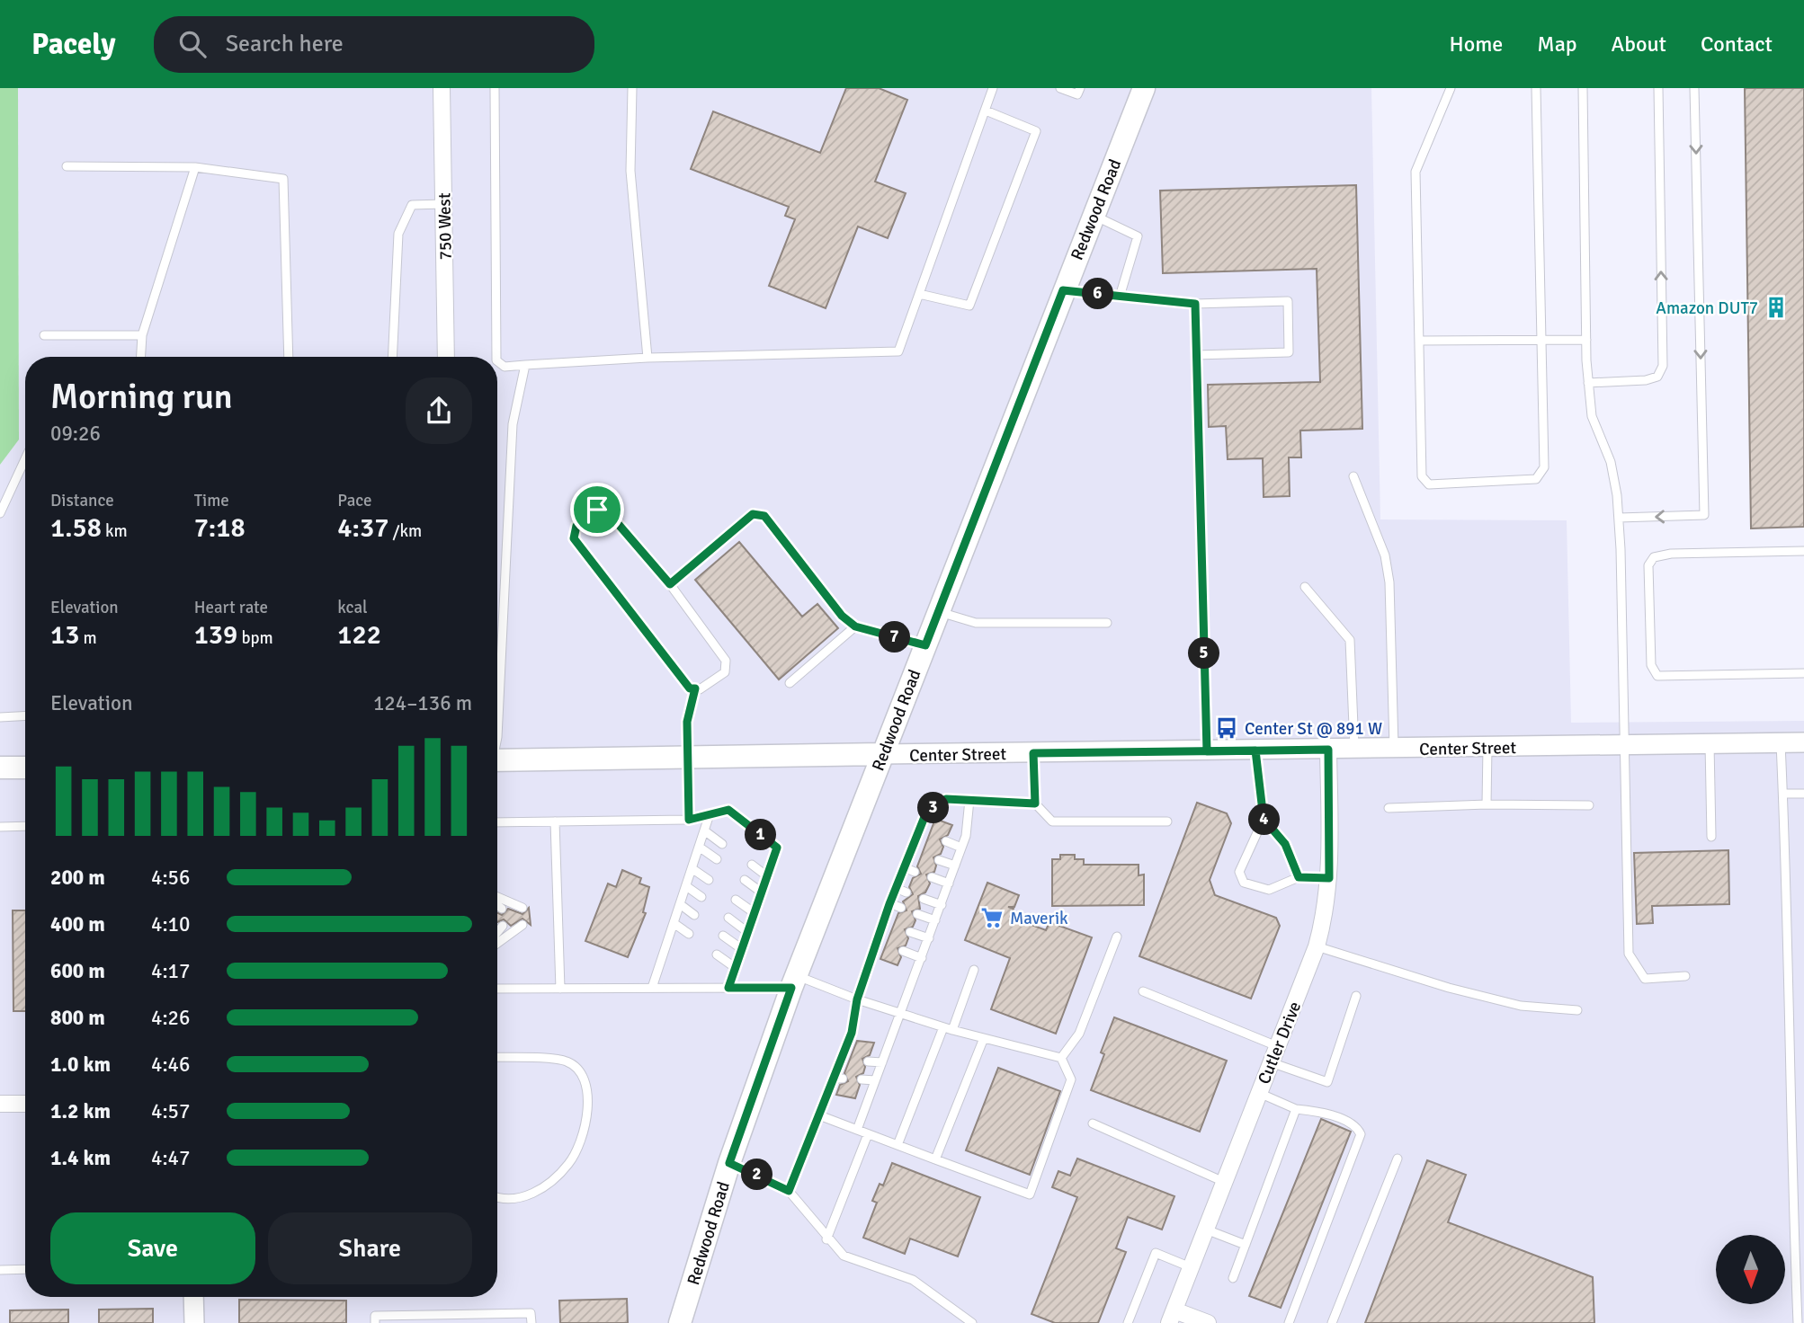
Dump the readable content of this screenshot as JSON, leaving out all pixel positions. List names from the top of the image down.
{
  "streets": {
    "main road": ["Redwood Road", "Center Street"],
    "street": ["750 West", "Cutler Drive"]
  },
  "crossings": [
    ["Redwood Road", "Center Street"],
    ["Center Street", "Cutler Drive"]
  ],
  "places": {
    "building": ["Amazon DUT7"],
    "bus stop": ["Center St @ 891 W"],
    "supermarket": ["Maverik"]
  },
  "north": "bottom",
  "page": {
    "header": "Pacely",
    "search": "Search here",
    "nav": [
      "Home",
      "Map",
      "About",
      "Contact"
    ],
    "pins": [
      "6",
      "7",
      "5",
      "3",
      "4",
      "1",
      "2"
    ],
    "heading": ["Morning run", "09:26"],
    "stats": [
      ["Distance", "1.58 km"],
      ["Time", "7:18"],
      ["Pace", "4:37 /km"],
      ["Elevation", "13 m"],
      ["Heart rate", "139 bpm"],
      ["kcal", "122"]
    ],
    "chart": ["Elevation", "124–136 m"],
    "list": [
      {
        "name": "200 m",
        "note": "4:56"
      },
      {
        "name": "400 m",
        "note": "4:10"
      },
      {
        "name": "600 m",
        "note": "4:17"
      },
      {
        "name": "800 m",
        "note": "4:26"
      },
      {
        "name": "1.0 km",
        "note": "4:46"
      },
      {
        "name": "1.2 km",
        "note": "4:57"
      },
      {
        "name": "1.4 km",
        "note": "4:47"
      }
    ],
    "buttons": ["Save", "Share"]
  }
}
